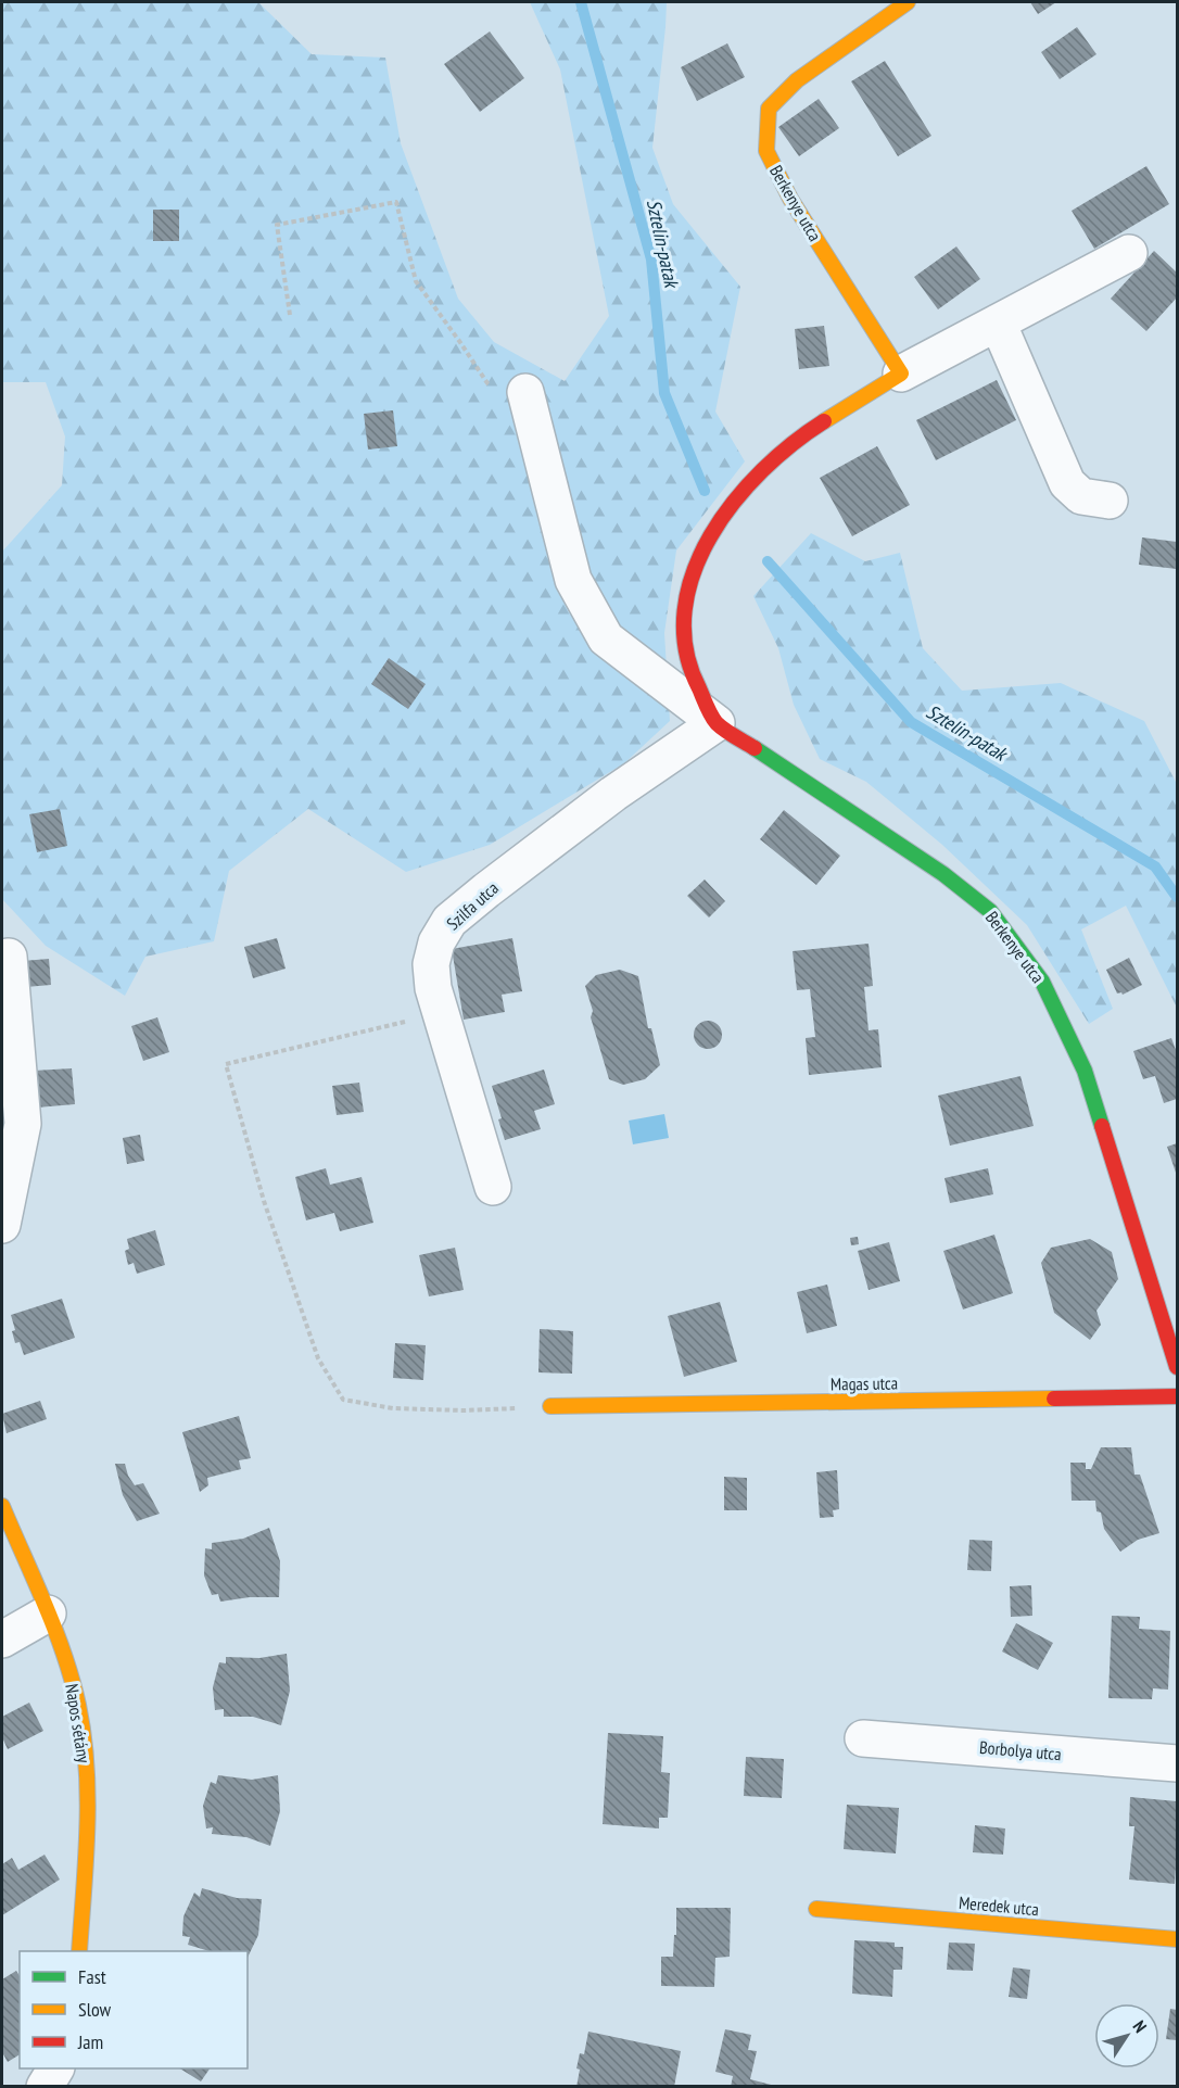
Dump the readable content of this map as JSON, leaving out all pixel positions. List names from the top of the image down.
{
  "streets": {
    "street": [
      "Berkenye utca",
      "Szilfa utca",
      "Magas utca",
      "Napos sétány",
      "Borbolya utca",
      "Meredek utca"
    ]
  },
  "crossings": [
    ["Berkenye utca", "Szilfa utca"]
  ],
  "water": ["Sztelin-patak"],
  "legend": ["Fast", "Slow", "Jam"],
  "north": "top right"
}
